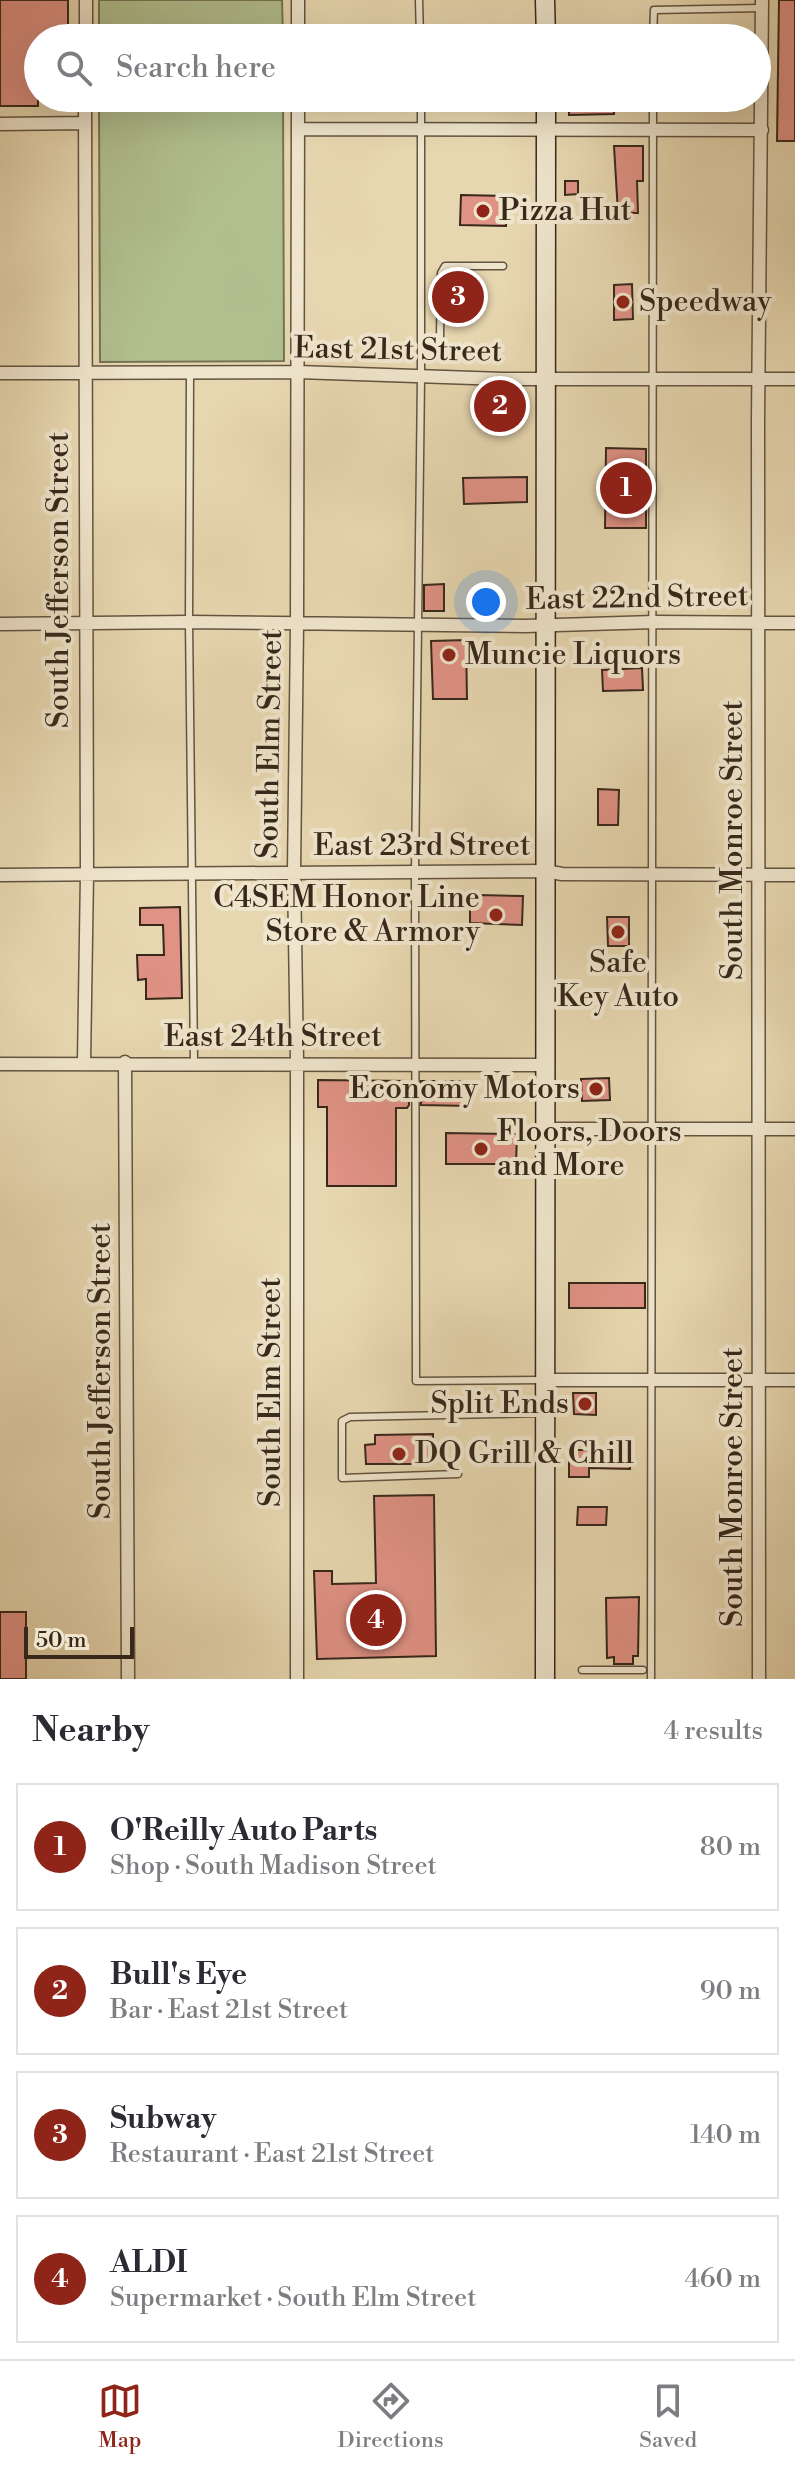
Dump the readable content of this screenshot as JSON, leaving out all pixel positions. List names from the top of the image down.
{
  "streets": {
    "street": [
      "East 21st Street",
      "South Jefferson Street",
      "East 22nd Street",
      "South Elm Street",
      "South Monroe Street",
      "East 23rd Street",
      "East 24th Street"
    ]
  },
  "crossings": [
    ["East 21st Street", "South Jefferson Street"],
    ["East 21st Street", "South Elm Street"],
    ["East 21st Street", "South Monroe Street"],
    ["South Jefferson Street", "East 22nd Street"],
    ["South Jefferson Street", "East 23rd Street"],
    ["South Jefferson Street", "East 24th Street"],
    ["East 22nd Street", "South Elm Street"],
    ["East 22nd Street", "South Monroe Street"],
    ["South Elm Street", "East 23rd Street"],
    ["South Elm Street", "East 24th Street"],
    ["South Monroe Street", "East 23rd Street"]
  ],
  "places": [
    "Pizza Hut",
    "Speedway",
    "Muncie Liquors",
    "C4SEM Honor Line Store & Armory",
    "Safe Key Auto",
    "Economy Motors",
    "Floors, Doors and More",
    "Split Ends",
    "DQ Grill & Chill"
  ],
  "scale_bar": "50 m",
  "page": {
    "search": "Search here",
    "pins": [
      "3",
      "2",
      "1",
      "4"
    ],
    "scale": "50 m",
    "heading": ["Nearby", "4 results"],
    "list": [
      {
        "mark": "1",
        "name": "O'Reilly Auto Parts",
        "note": "Shop · South Madison Street",
        "value": "80 m"
      },
      {
        "mark": "2",
        "name": "Bull's Eye",
        "note": "Bar · East 21st Street",
        "value": "90 m"
      },
      {
        "mark": "3",
        "name": "Subway",
        "note": "Restaurant · East 21st Street",
        "value": "140 m"
      },
      {
        "mark": "4",
        "name": "ALDI",
        "note": "Supermarket · South Elm Street",
        "value": "460 m"
      }
    ],
    "nav": ["Map", "Directions", "Saved"]
  }
}
